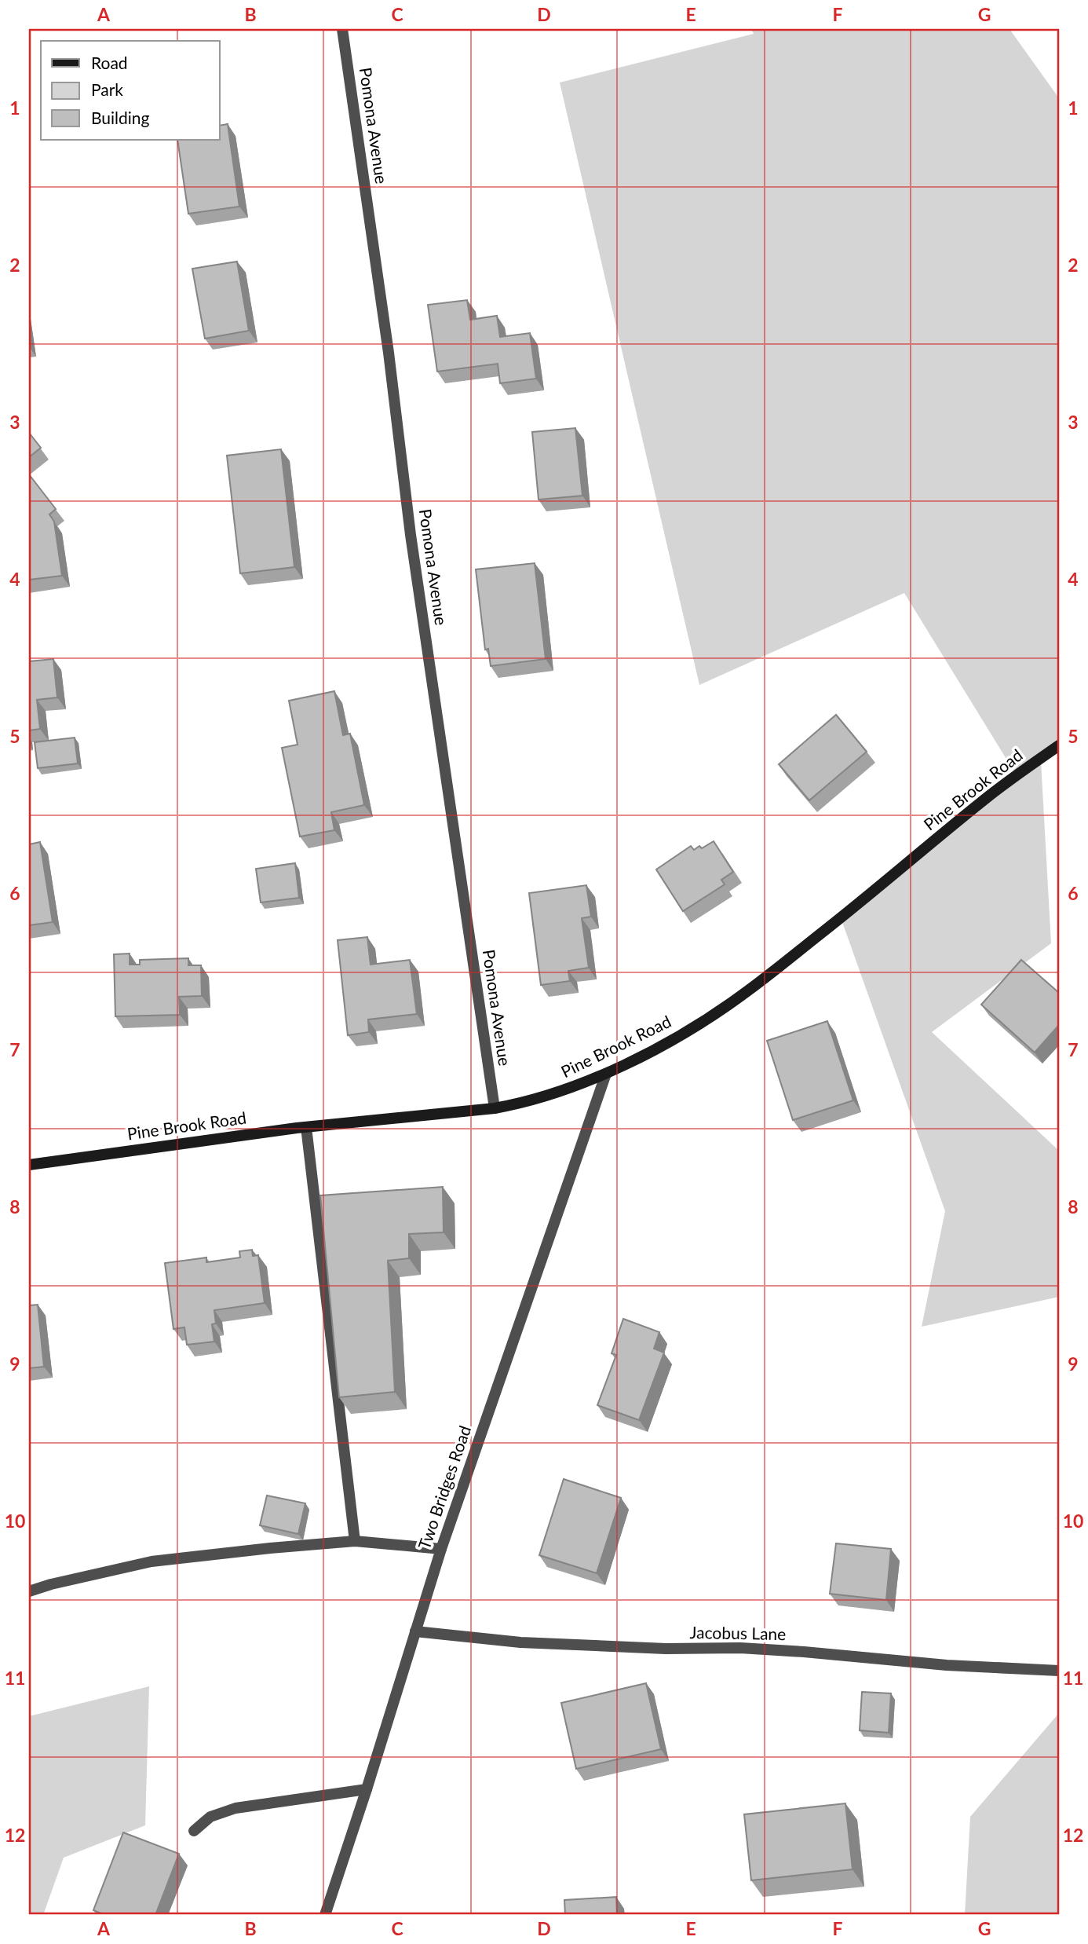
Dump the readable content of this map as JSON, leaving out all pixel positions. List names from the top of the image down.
{
  "streets": {
    "street": [
      "Pomona Avenue",
      "Pine Brook Road",
      "Two Bridges Road",
      "Jacobus Lane"
    ]
  },
  "crossings": [
    ["Pomona Avenue", "Pine Brook Road"],
    ["Pine Brook Road", "Two Bridges Road"],
    ["Two Bridges Road", "Jacobus Lane"]
  ],
  "legend": ["Road", "Park", "Building"],
  "grid": {
    "columns": [
      "A",
      "B",
      "C",
      "D",
      "E",
      "F",
      "G"
    ],
    "rows": [
      "1",
      "2",
      "3",
      "4",
      "5",
      "6",
      "7",
      "8",
      "9",
      "10",
      "11",
      "12"
    ]
  }
}
